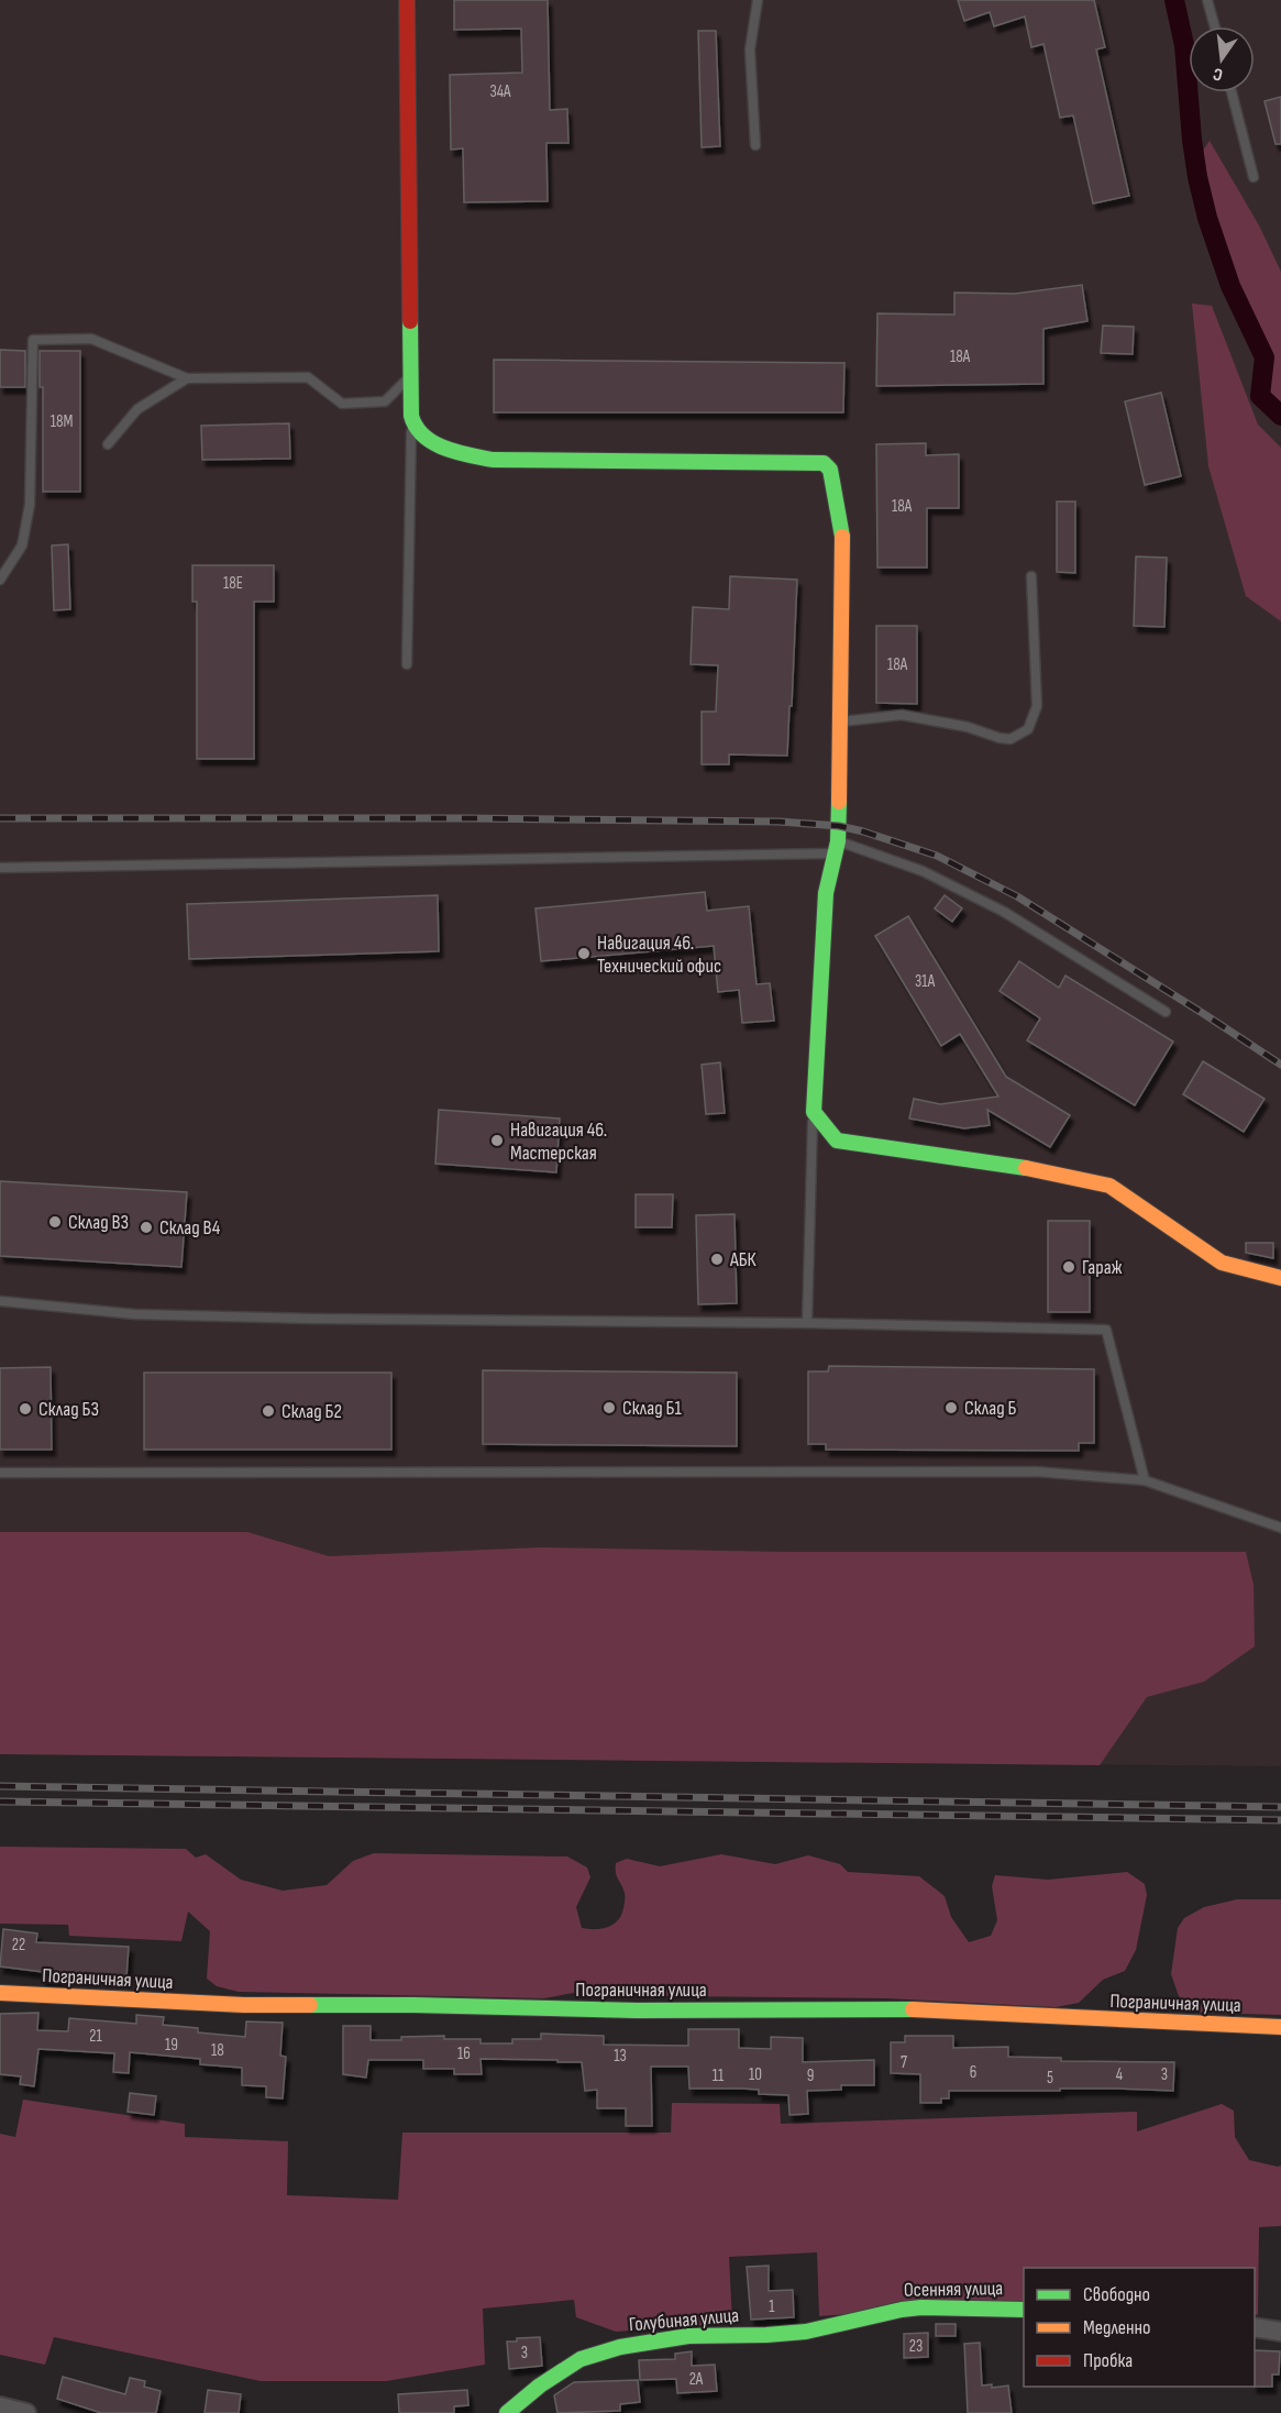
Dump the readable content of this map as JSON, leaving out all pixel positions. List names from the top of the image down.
{
  "streets": {
    "street": ["Пограничная улица", "Осенняя улица", "Голубиная улица"]
  },
  "crossings": [
    ["Осенняя улица", "Голубиная улица"]
  ],
  "places": [
    "Навигация 46. Технический офис",
    "Навигация 46. Мастерская",
    "Склад В3",
    "Склад В4",
    "АБК",
    "Гараж",
    "Склад Б1",
    "Склад Б",
    "Склад Б3",
    "Склад Б2"
  ],
  "house_numbers": [
    "34А",
    "18А",
    "18М",
    "18А",
    "18Е",
    "18А",
    "31А",
    "22",
    "21",
    "19",
    "18",
    "16",
    "13",
    "7",
    "6",
    "10",
    "4",
    "3",
    "11",
    "9",
    "5",
    "1",
    "23",
    "3",
    "2А"
  ],
  "legend": ["Свободно", "Медленно", "Пробка"],
  "north": "bottom"
}
